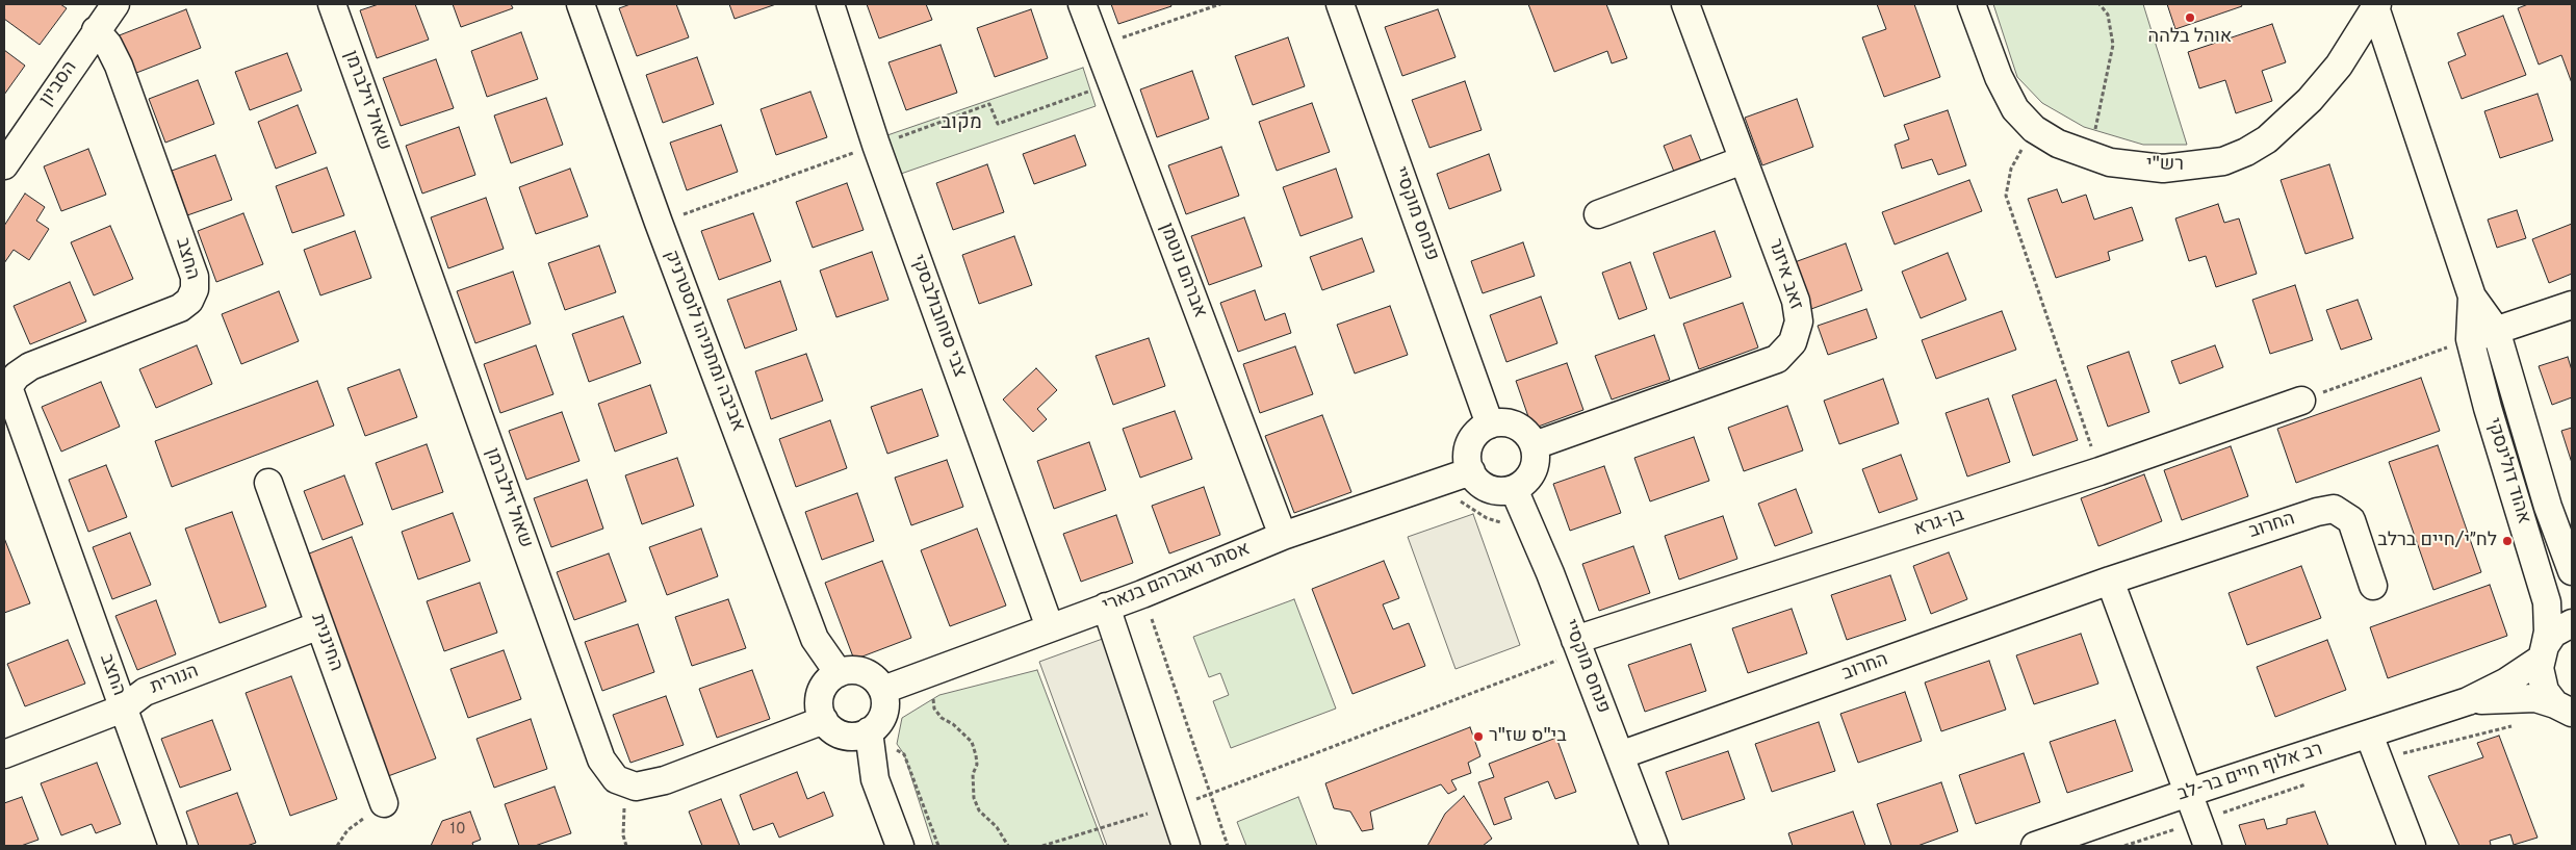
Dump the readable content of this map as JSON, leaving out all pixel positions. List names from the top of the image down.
{
  "streets": {
    "street": [
      "הסביון",
      "שאול זילברמן",
      "רש\"י",
      "פנחס מוקסיי",
      "החצב",
      "אברהם נוטמן",
      "זאב איזנר",
      "צבי סוחובולבסקי",
      "אביבה ומתתיהו לוסטרניק",
      "אהוד דולינסקי",
      "בן-גרא",
      "החרוב",
      "אסתר ואברהם בנארי",
      "החיננית",
      "הנורית",
      "רב אלוף חיים בר-לב"
    ]
  },
  "crossings": [
    ["הסביון", "החצב"],
    ["רש\"י", "אהוד דולינסקי"],
    ["פנחס מוקסיי", "זאב איזנר"],
    ["פנחס מוקסיי", "בן-גרא"],
    ["פנחס מוקסיי", "החרוב"],
    ["פנחס מוקסיי", "אסתר ואברהם בנארי"],
    ["החצב", "הנורית"],
    ["אברהם נוטמן", "אסתר ואברהם בנארי"],
    ["זאב איזנר", "אסתר ואברהם בנארי"],
    ["צבי סוחובולבסקי", "אסתר ואברהם בנארי"],
    ["אביבה ומתתיהו לוסטרניק", "אסתר ואברהם בנארי"],
    ["אהוד דולינסקי", "רב אלוף חיים בר-לב"],
    ["החיננית", "הנורית"]
  ],
  "districts": ["מקוב"],
  "places": ["אוהל בלהה", "לח״י/חיים ברלב", "בי\"ס שז\"ר"],
  "house_numbers": ["10"]
}
